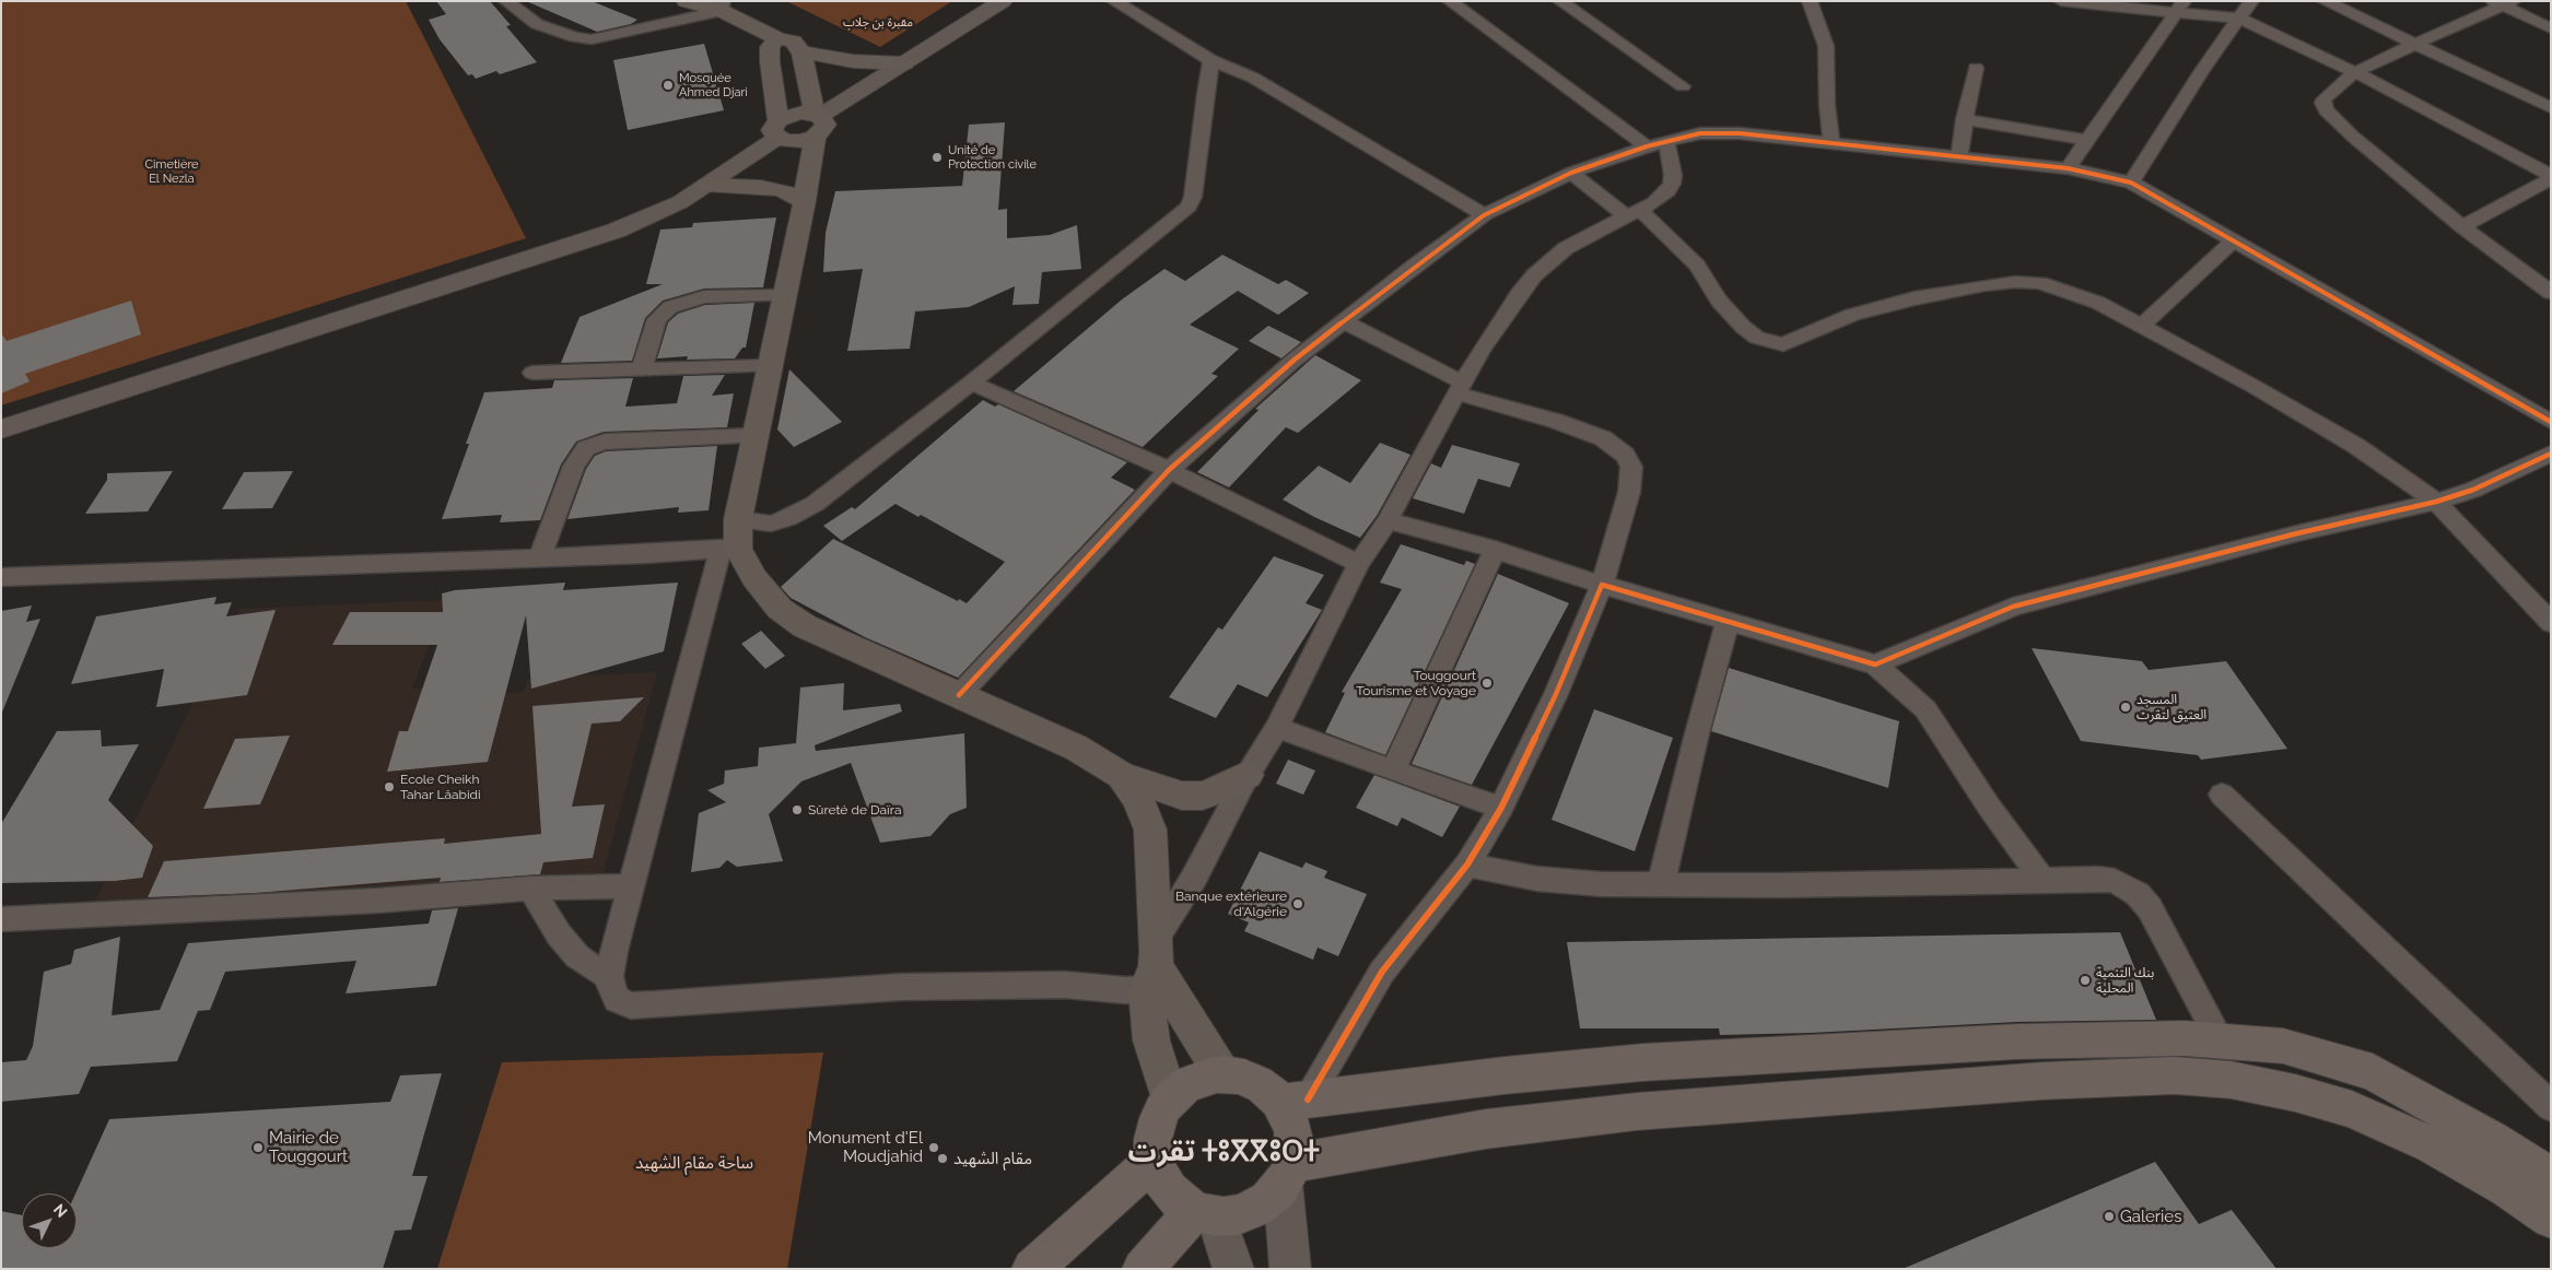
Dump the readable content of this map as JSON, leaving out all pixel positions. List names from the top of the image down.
{
  "districts": ["تقرت ⵜⵓⴳⴳⵓⵔⵜ"],
  "parks": ["مقبرة بن جلاب", "Cimetière El Nezla", "ساحة مقام الشهيد"],
  "places": [
    "Mosquée Ahmed Djari",
    "Unité de Protection civile",
    "Touggourt Tourisme et Voyage",
    "المسجد العتيق لتقرت",
    "Ecole Cheikh Tahar Lâabidi",
    "Sûreté de Daïra",
    "Banque extérieure d'Algérie",
    "بنك التنمية المحلية",
    "Mairie de Touggourt",
    "Monument d'El Moudjahid",
    "مقام الشهيد",
    "Galeries"
  ],
  "north": "top right"
}
